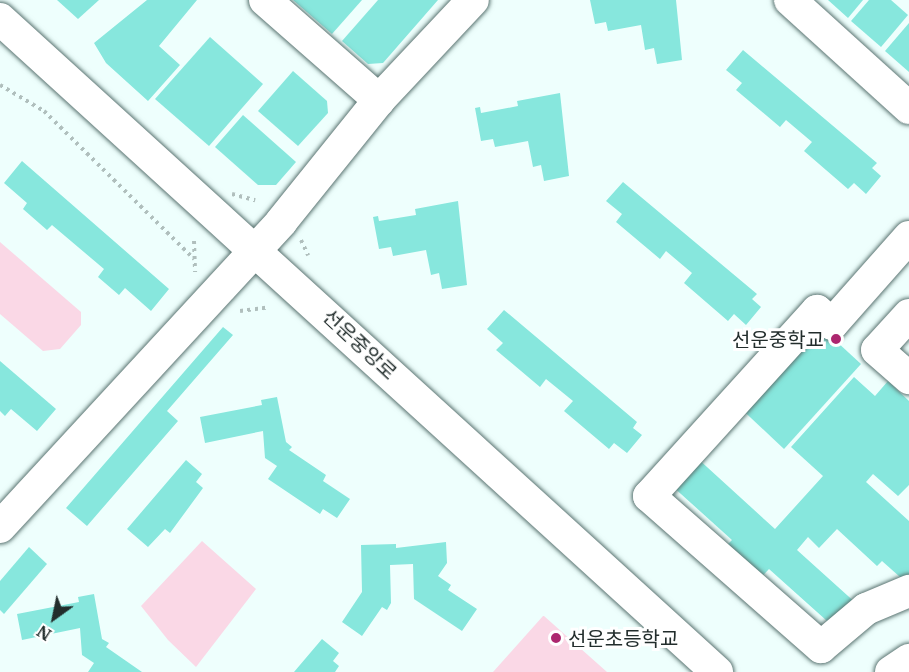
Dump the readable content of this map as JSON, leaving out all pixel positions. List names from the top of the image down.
{
  "streets": {
    "street": ["선운중앙로"]
  },
  "places": ["선운중학교", "선운초등학교"],
  "north": "bottom left"
}
